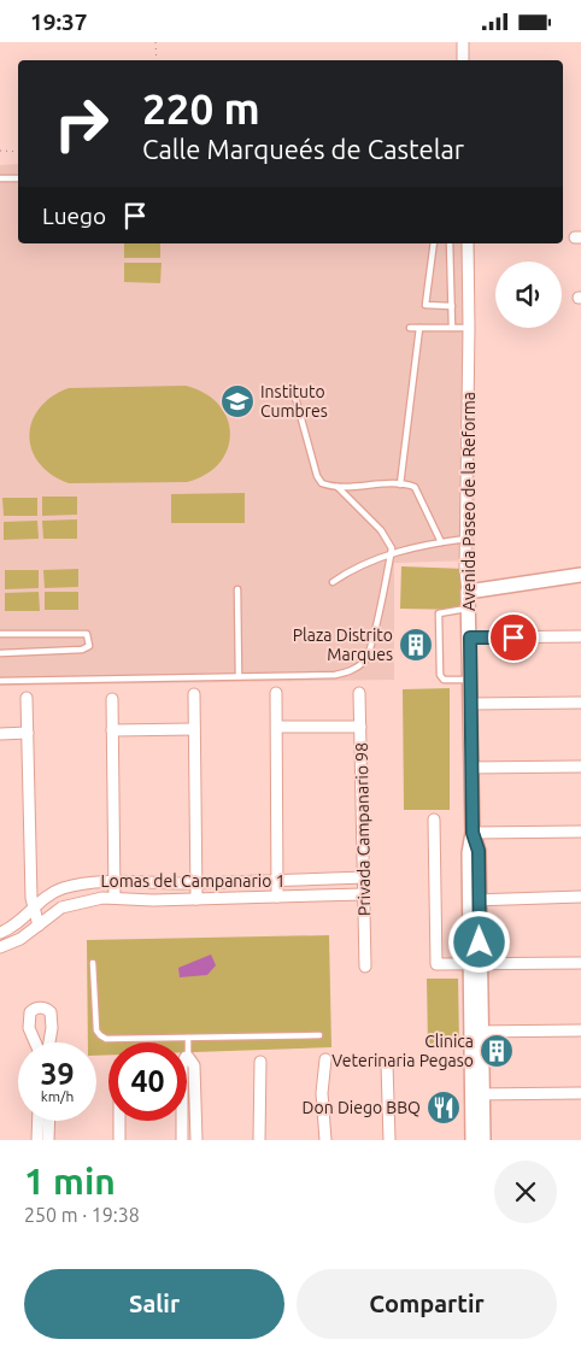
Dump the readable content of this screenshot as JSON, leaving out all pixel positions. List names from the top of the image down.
{
  "streets": {
    "street": ["Avenida Paseo de la Reforma", "Privada Campanario 98", "Lomas del Campanario 1"]
  },
  "crossings": [
    ["Privada Campanario 98", "Lomas del Campanario 1"]
  ],
  "places": {
    "school or university": ["Instituto Cumbres"],
    "building": ["Plaza Distrito Marques", "Clinica Veterinaria Pegaso"],
    "restaurant": ["Don Diego BBQ"]
  },
  "page": {
    "status": "19:37",
    "turn": ["220 m", "Calle Marqueés de Castelar"],
    "then": "Luego",
    "speed": "39 km/h",
    "limit": "40",
    "heading": ["1 min", "250 m · 19:38"],
    "buttons": ["Salir", "Compartir"]
  }
}
